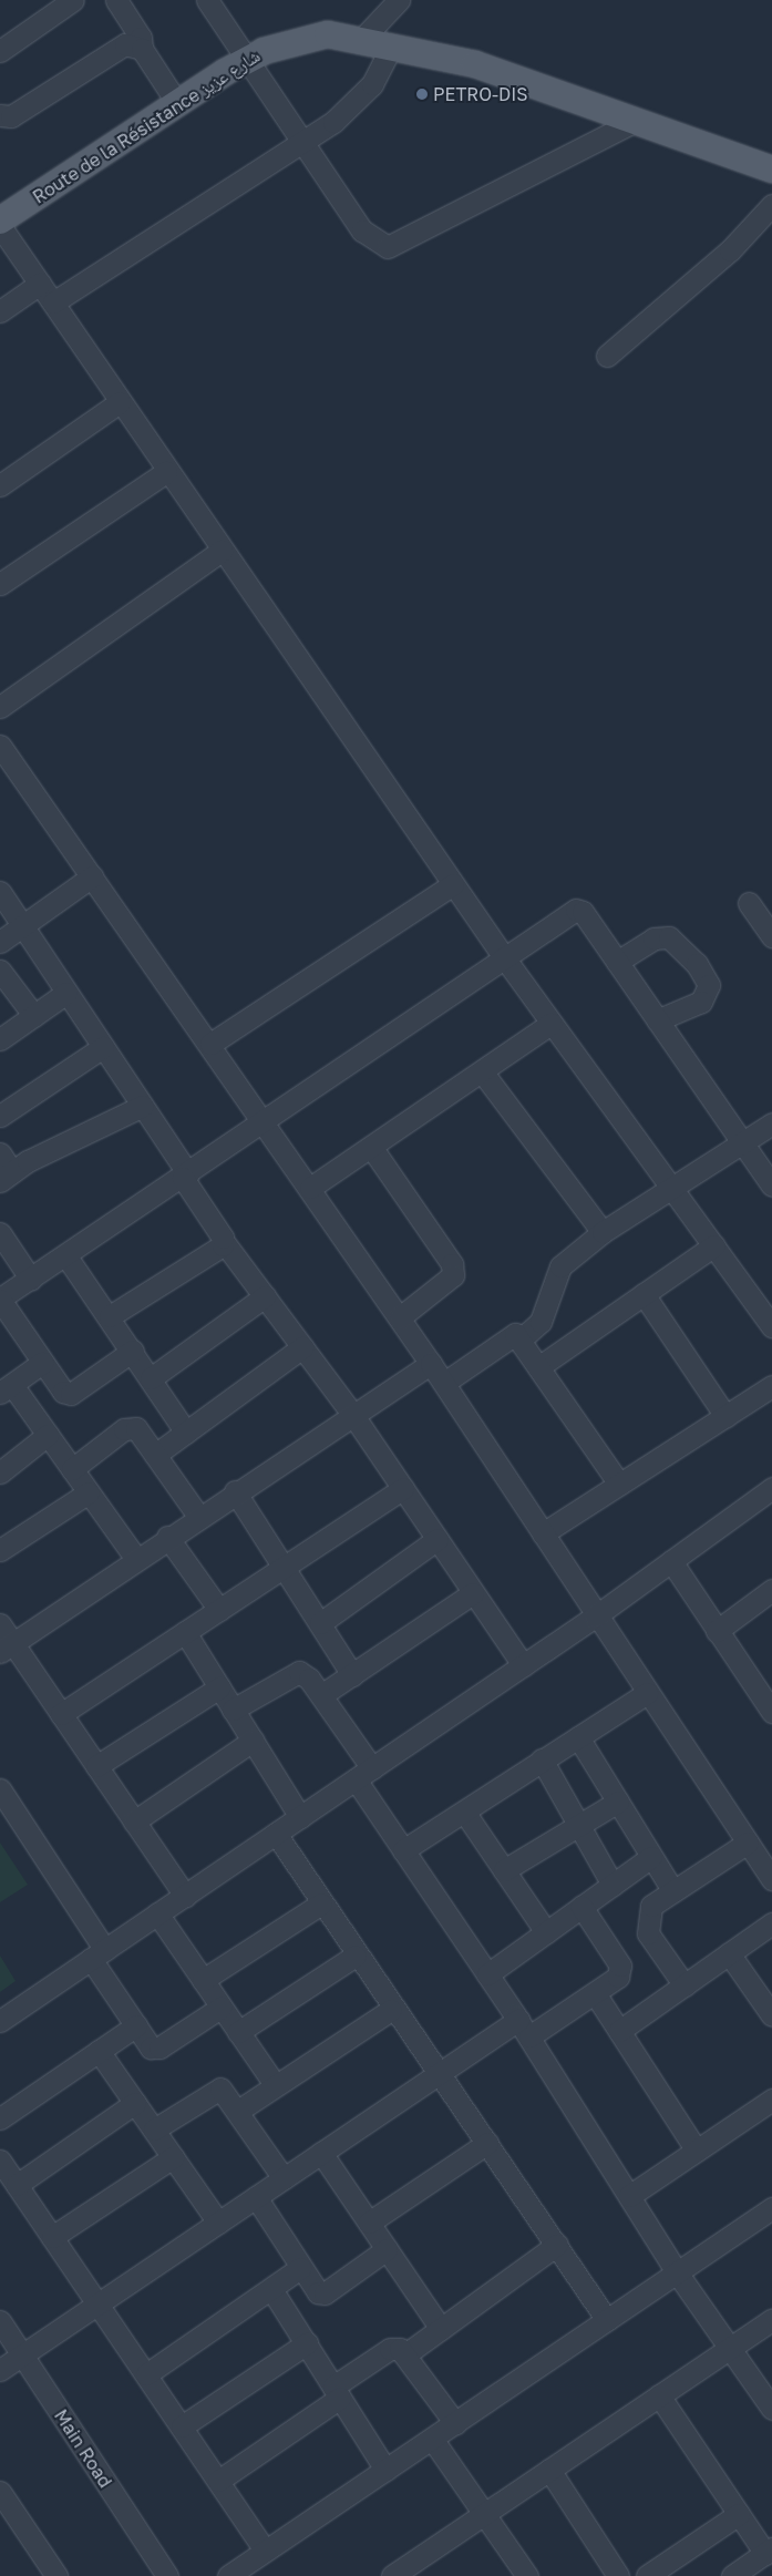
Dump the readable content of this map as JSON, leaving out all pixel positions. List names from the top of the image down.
{
  "streets": {
    "main road": ["Route de la Résistance شارع عزيز"],
    "street": ["Main Road"]
  },
  "places": ["PETRO-DIS"]
}
